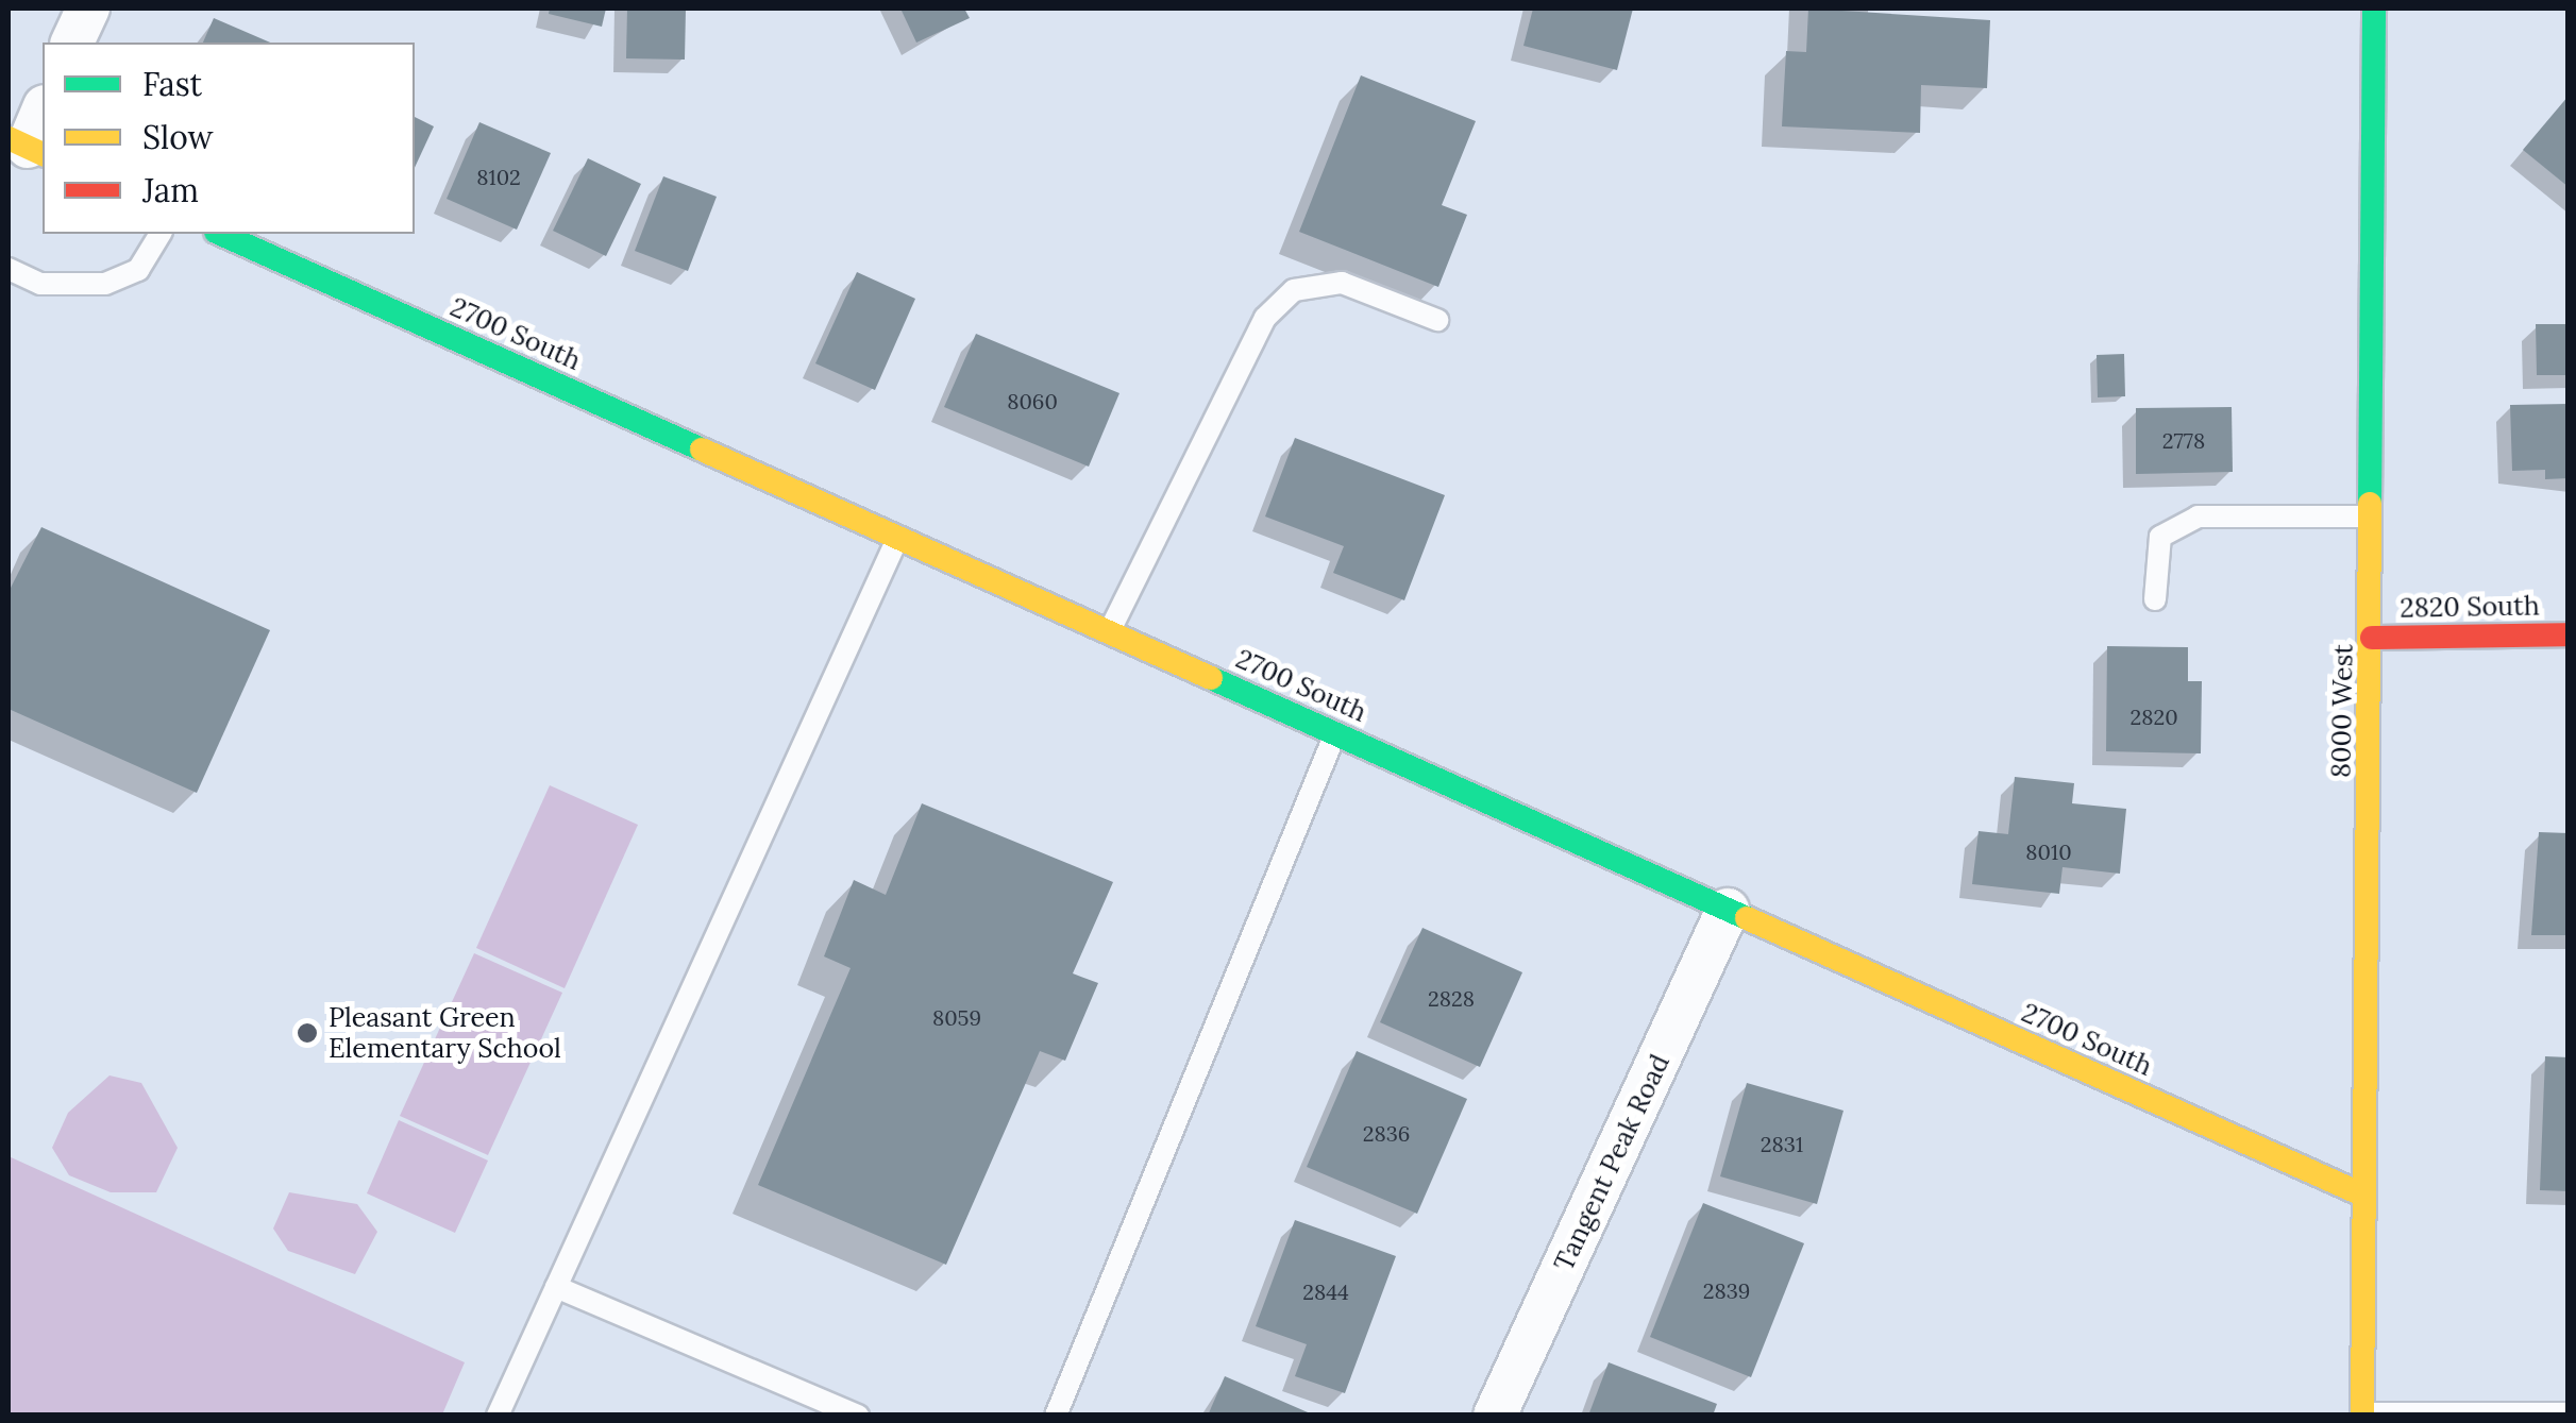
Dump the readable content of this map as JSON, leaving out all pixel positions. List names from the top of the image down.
{
  "streets": {
    "street": [
      "2700 South",
      "2820 South",
      "8000 West",
      "Tangent Peak Road"
    ]
  },
  "crossings": [
    ["2700 South", "8000 West"],
    ["2700 South", "Tangent Peak Road"],
    ["2820 South", "8000 West"]
  ],
  "places": ["Pleasant Green Elementary School"],
  "house_numbers": [
    "8102",
    "8060",
    "2778",
    "2820",
    "8010",
    "2828",
    "8059",
    "2836",
    "2831",
    "2839",
    "2844"
  ],
  "legend": ["Fast", "Slow", "Jam"]
}
